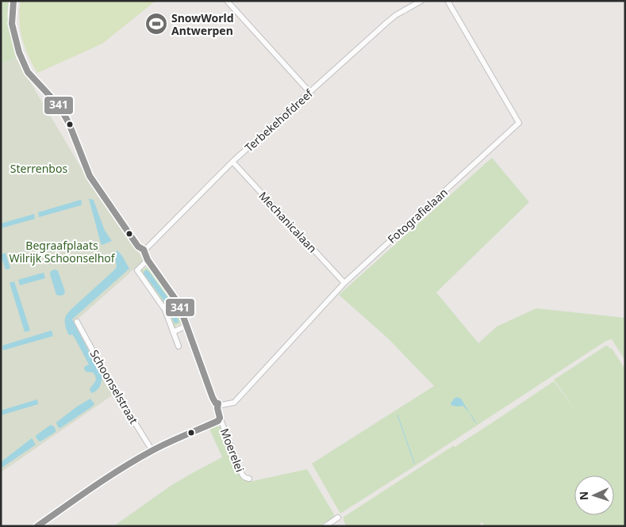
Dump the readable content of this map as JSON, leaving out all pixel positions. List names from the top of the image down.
{
  "streets": {
    "street": [
      "Terbekehofdreef",
      "Fotografielaan",
      "Mechanicalaan",
      "Schoonselstraat",
      "Moerelei"
    ]
  },
  "crossings": [
    ["Terbekehofdreef", "Mechanicalaan"],
    ["Terbekehofdreef", "Moerelei"],
    ["Fotografielaan", "Mechanicalaan"],
    ["Fotografielaan", "Moerelei"],
    ["Schoonselstraat", "Moerelei"]
  ],
  "parks": ["Sterrenbos", "Begraafplaats Wilrijk Schoonselhof"],
  "places": {
    "sports": ["SnowWorld Antwerpen"]
  },
  "lines": ["transit line 341"],
  "north": "left"
}
